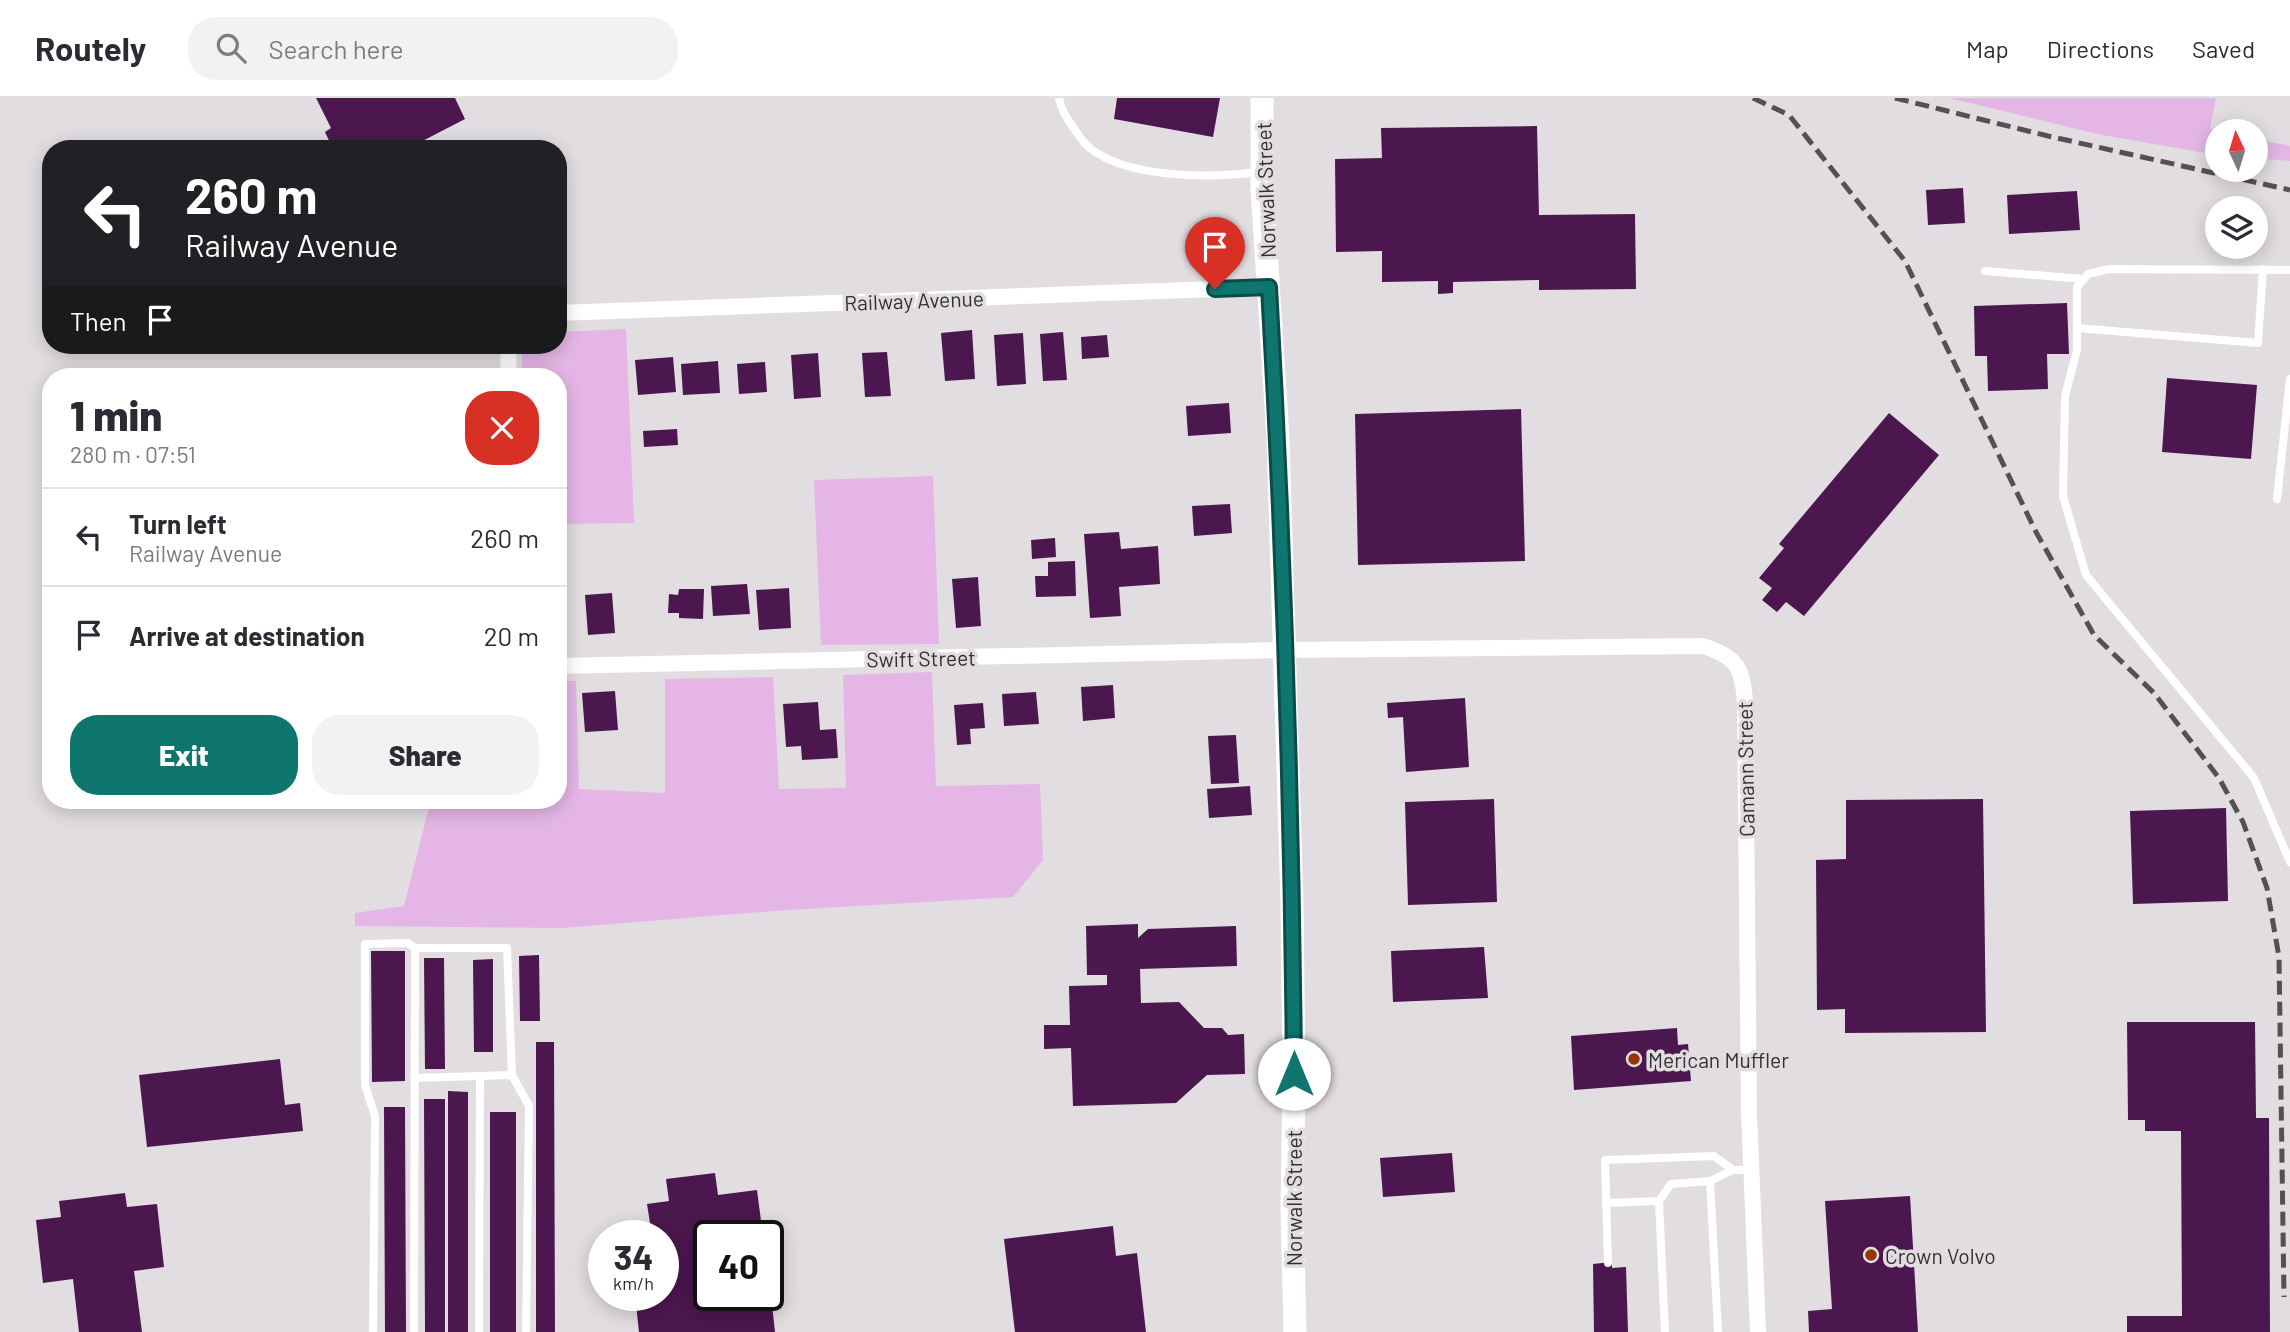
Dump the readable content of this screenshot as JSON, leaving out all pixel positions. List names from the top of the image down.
{
  "streets": {
    "street": [
      "Norwalk Street",
      "Railway Avenue",
      "Swift Street",
      "Camann Street"
    ]
  },
  "crossings": [
    ["Norwalk Street", "Railway Avenue"],
    ["Norwalk Street", "Swift Street"],
    ["Norwalk Street", "Camann Street"],
    ["Swift Street", "Camann Street"]
  ],
  "places": ["Merican Muffler", "Crown Volvo"],
  "north": "top",
  "page": {
    "header": "Routely",
    "search": "Search here",
    "nav": ["Map", "Directions", "Saved"],
    "turn": ["260 m", "Railway Avenue"],
    "then": "Then",
    "heading": ["1 min", "280 m · 07:51"],
    "list": [
      {
        "name": "Turn left",
        "note": "Railway Avenue",
        "value": "260 m"
      },
      {
        "name": "Arrive at destination",
        "value": "20 m"
      }
    ],
    "buttons": ["Exit", "Share"],
    "speed": "34 km/h",
    "limit": "40"
  }
}
